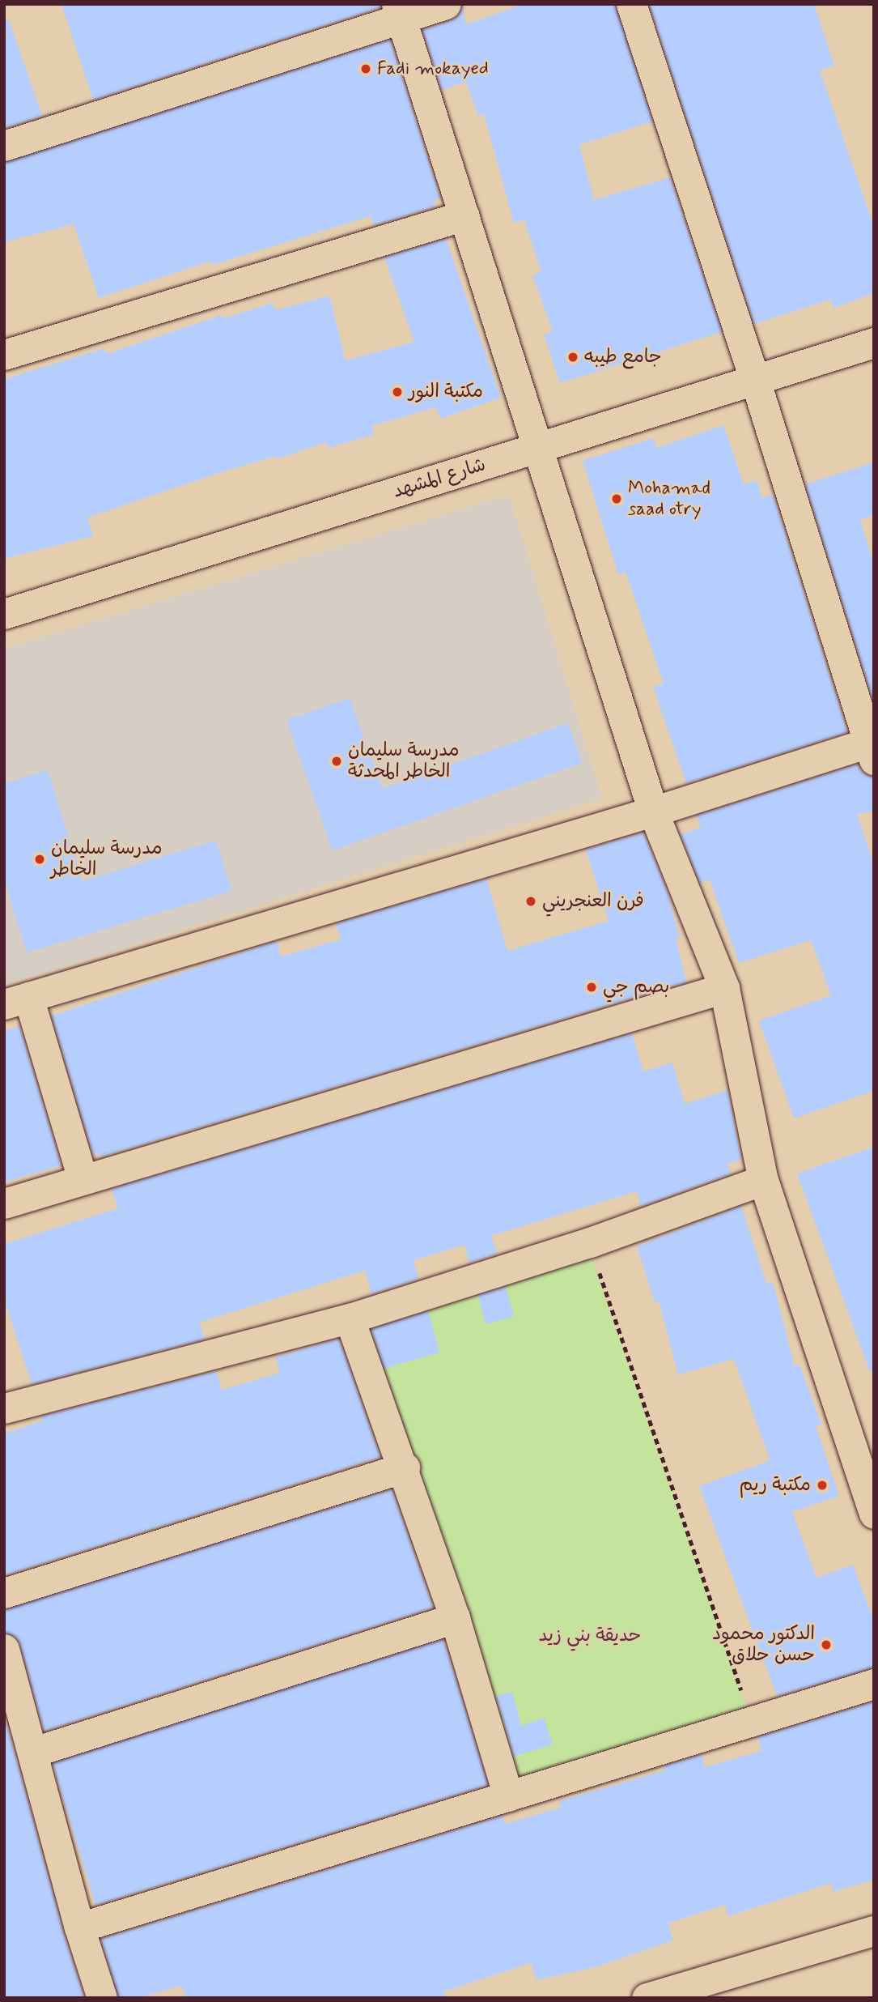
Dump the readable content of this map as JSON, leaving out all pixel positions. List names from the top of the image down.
{
  "streets": {
    "street": ["شارع المشهد"]
  },
  "parks": ["حديقة بني زيد"],
  "places": [
    "Fadi mokayed",
    "جامع طيبه",
    "مكتبة النور",
    "Mohamad saad otry",
    "مدرسة سليمان الخاطر المحدثة",
    "مدرسة سليمان الخاطر",
    "فرن العنجريني",
    "بصم جي",
    "مكتبة ريم",
    "الدكتور محمود حسن حلاق"
  ]
}
